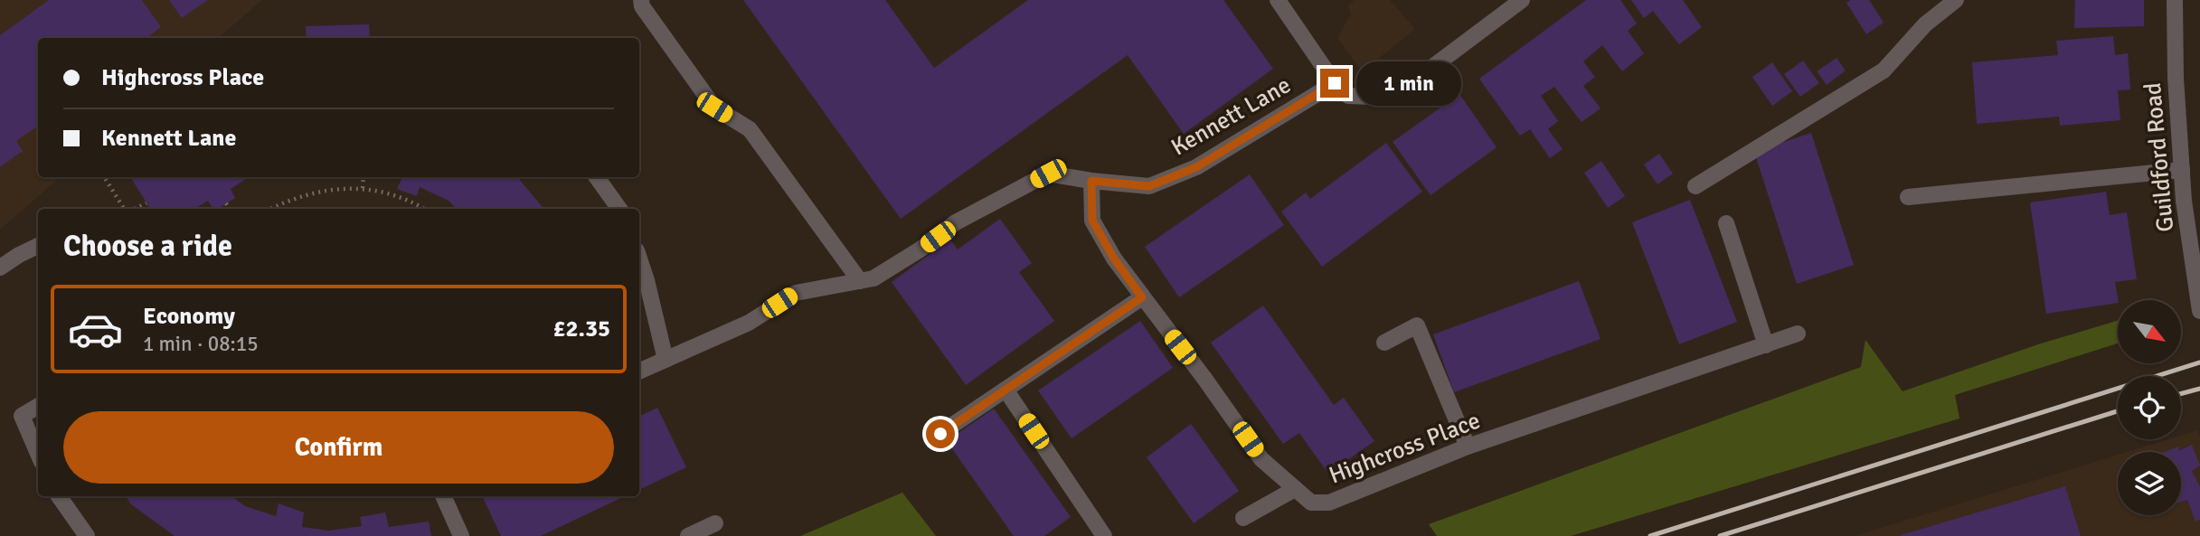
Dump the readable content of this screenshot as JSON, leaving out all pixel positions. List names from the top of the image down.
{
  "streets": {
    "street": ["Kennett Lane", "Guildford Road", "Highcross Place"]
  },
  "crossings": [
    ["Kennett Lane", "Highcross Place"]
  ],
  "north": "bottom right",
  "page": {
    "banner": ["Highcross Place", "Kennett Lane"],
    "bubble": "1 min",
    "heading": "Choose a ride",
    "list": [
      {
        "name": "Economy",
        "note": "1 min · 08:15",
        "value": "£2.35"
      }
    ],
    "buttons": "Confirm"
  }
}
